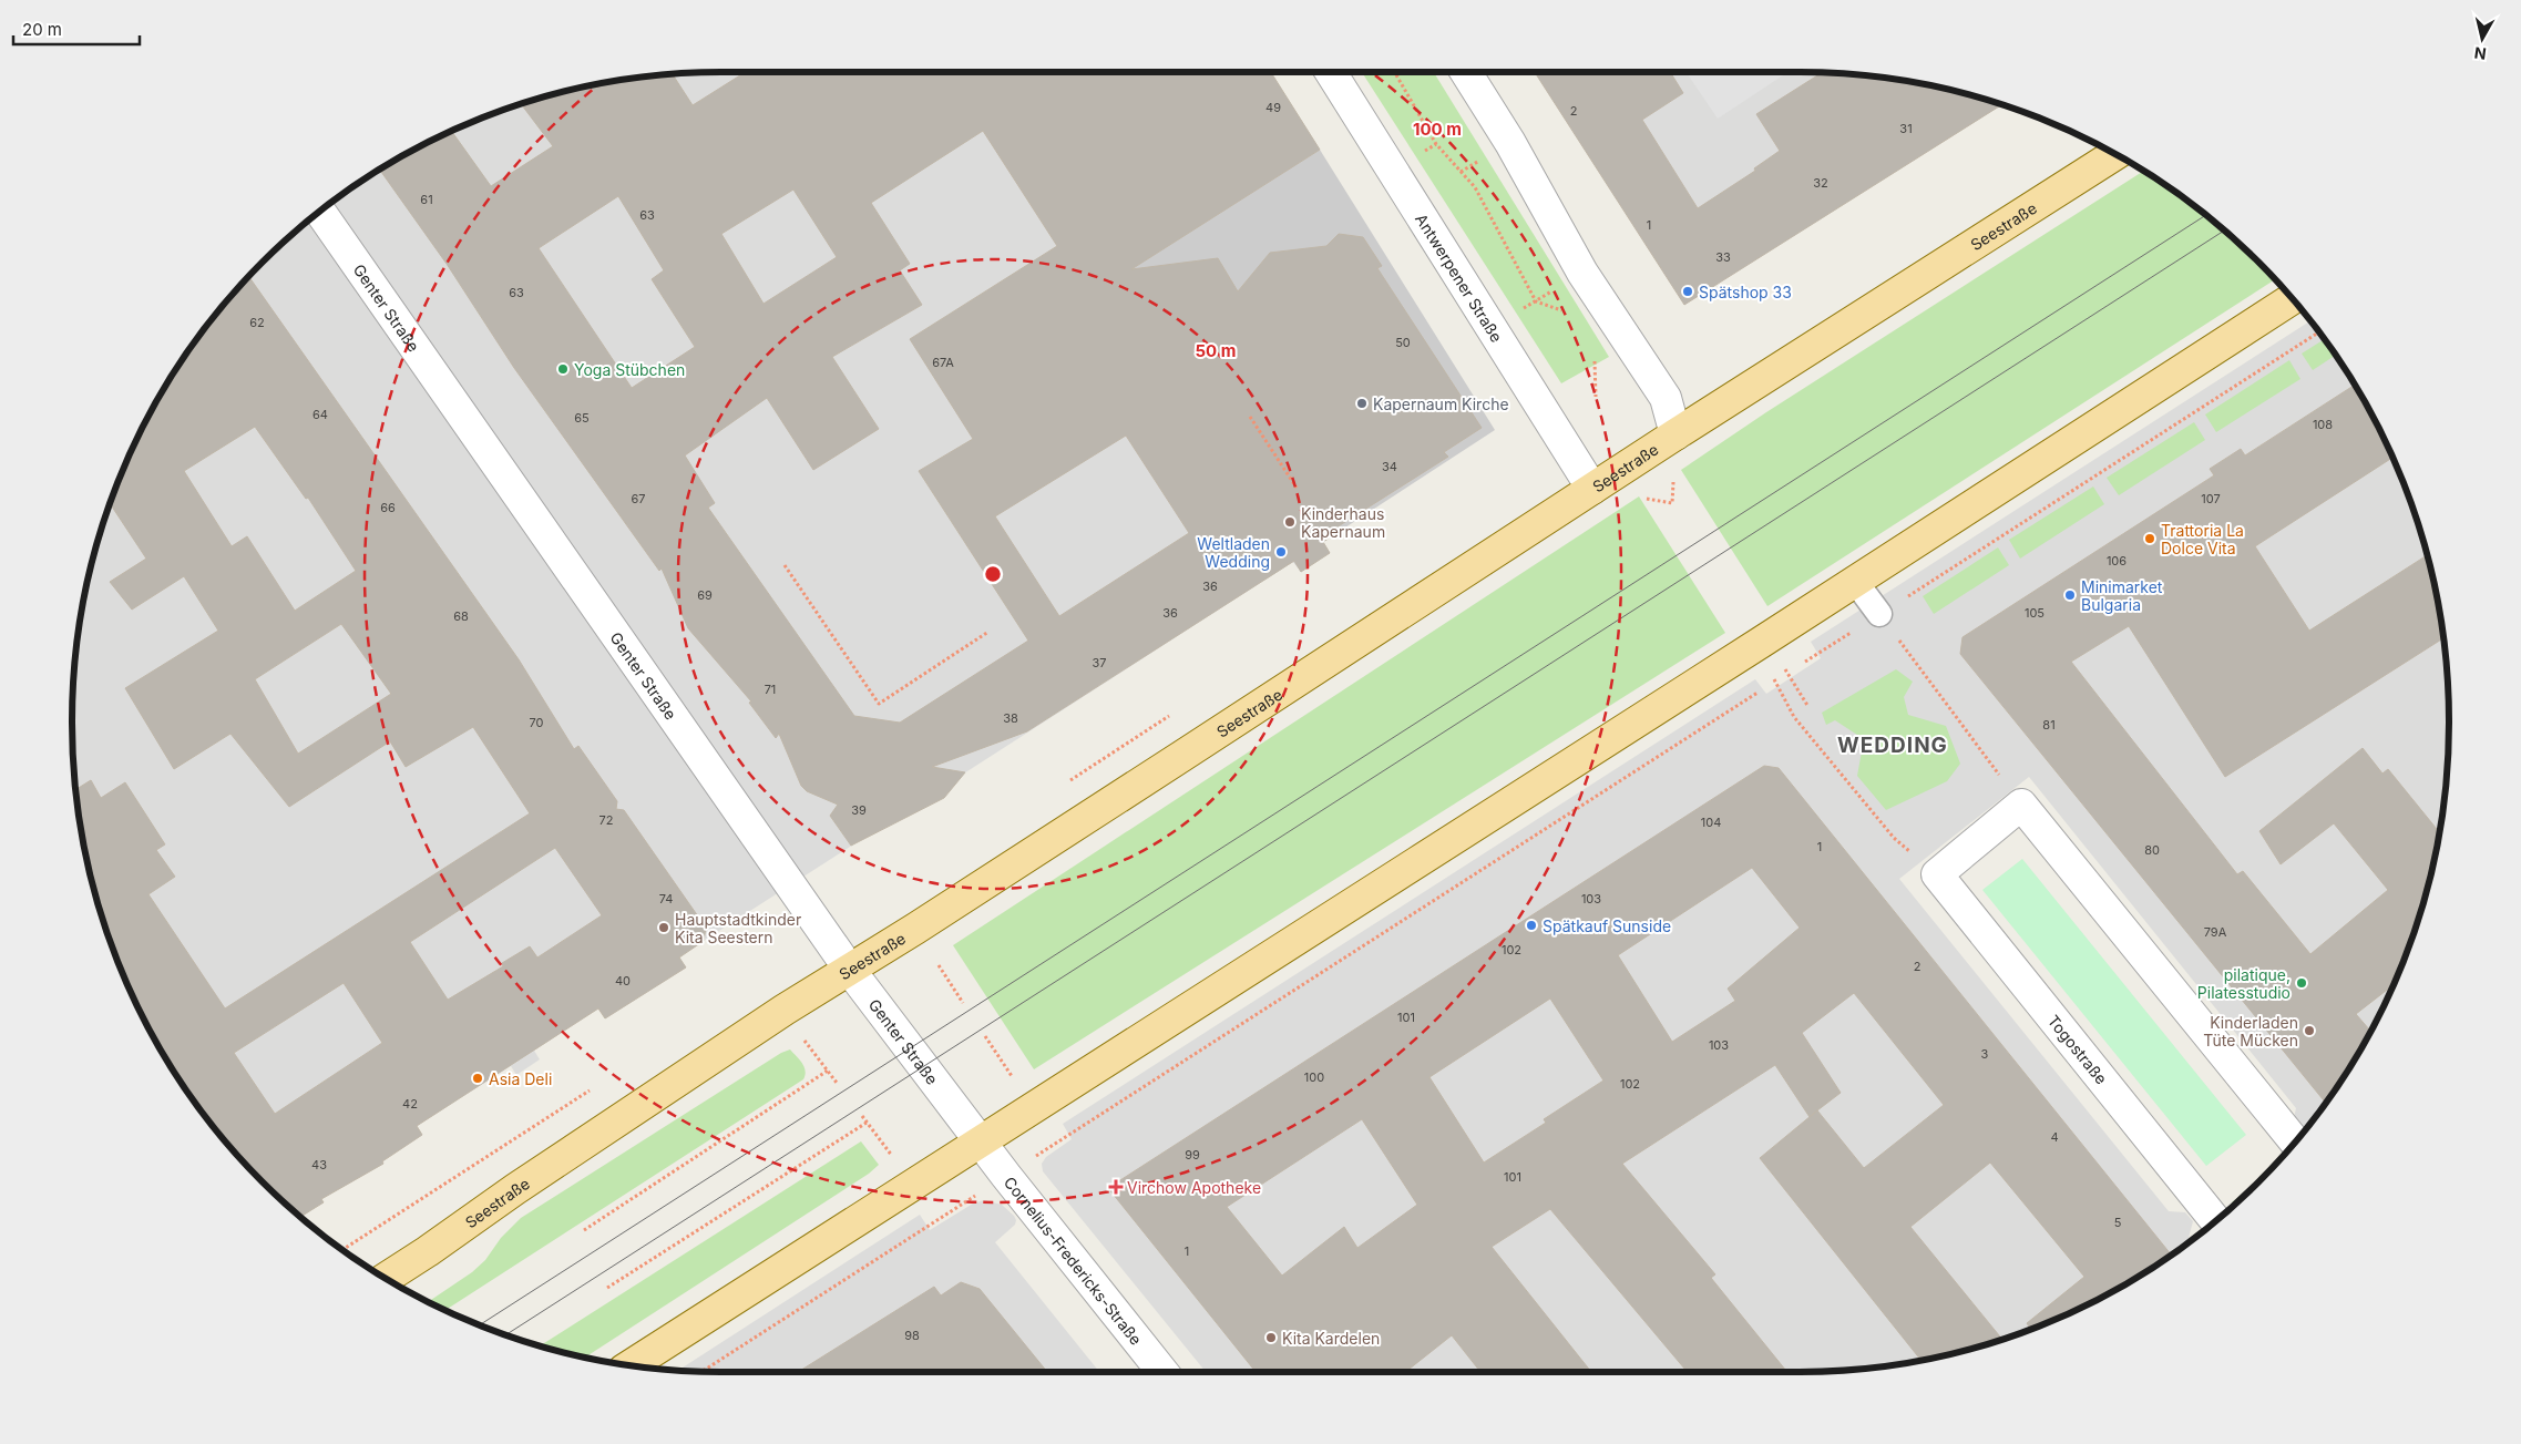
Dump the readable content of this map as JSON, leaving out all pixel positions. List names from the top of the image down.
{
  "streets": {
    "main road": ["Seestraße"],
    "street": [
      "Antwerpener Straße",
      "Genter Straße",
      "Togostraße",
      "Cornelius-Fredericks-Straße"
    ]
  },
  "crossings": [
    ["Seestraße", "Antwerpener Straße"],
    ["Seestraße", "Genter Straße"],
    ["Genter Straße", "Cornelius-Fredericks-Straße"]
  ],
  "districts": ["WEDDING"],
  "places": {
    "other": [
      "Spätshop 33",
      "Yoga Stübchen",
      "Kapernaum Kirche",
      "Kinderhaus Kapernaum",
      "Trattoria La Dolce Vita",
      "Weltladen Wedding",
      "Minimarket Bulgaria",
      "Spätkauf Sunside",
      "Hauptstadtkinder Kita Seestern",
      "pilatique, Pilatesstudio",
      "Kinderladen Tüte Mücken",
      "Asia Deli",
      "Kita Kardelen"
    ],
    "health": ["Virchow Apotheke"]
  },
  "house_numbers": [
    "49",
    "2",
    "31",
    "32",
    "61",
    "63",
    "1",
    "33",
    "63",
    "62",
    "50",
    "67A",
    "64",
    "65",
    "108",
    "34",
    "67",
    "107",
    "66",
    "106",
    "36",
    "69",
    "36",
    "105",
    "68",
    "37",
    "71",
    "38",
    "70",
    "81",
    "39",
    "72",
    "104",
    "1",
    "80",
    "74",
    "103",
    "79A",
    "102",
    "2",
    "40",
    "101",
    "103",
    "3",
    "100",
    "102",
    "42",
    "4",
    "99",
    "43",
    "101",
    "5",
    "1",
    "98"
  ],
  "scale_bar": "20 m",
  "north": "bottom",
  "rings": ["100 m", "50 m"]
}
